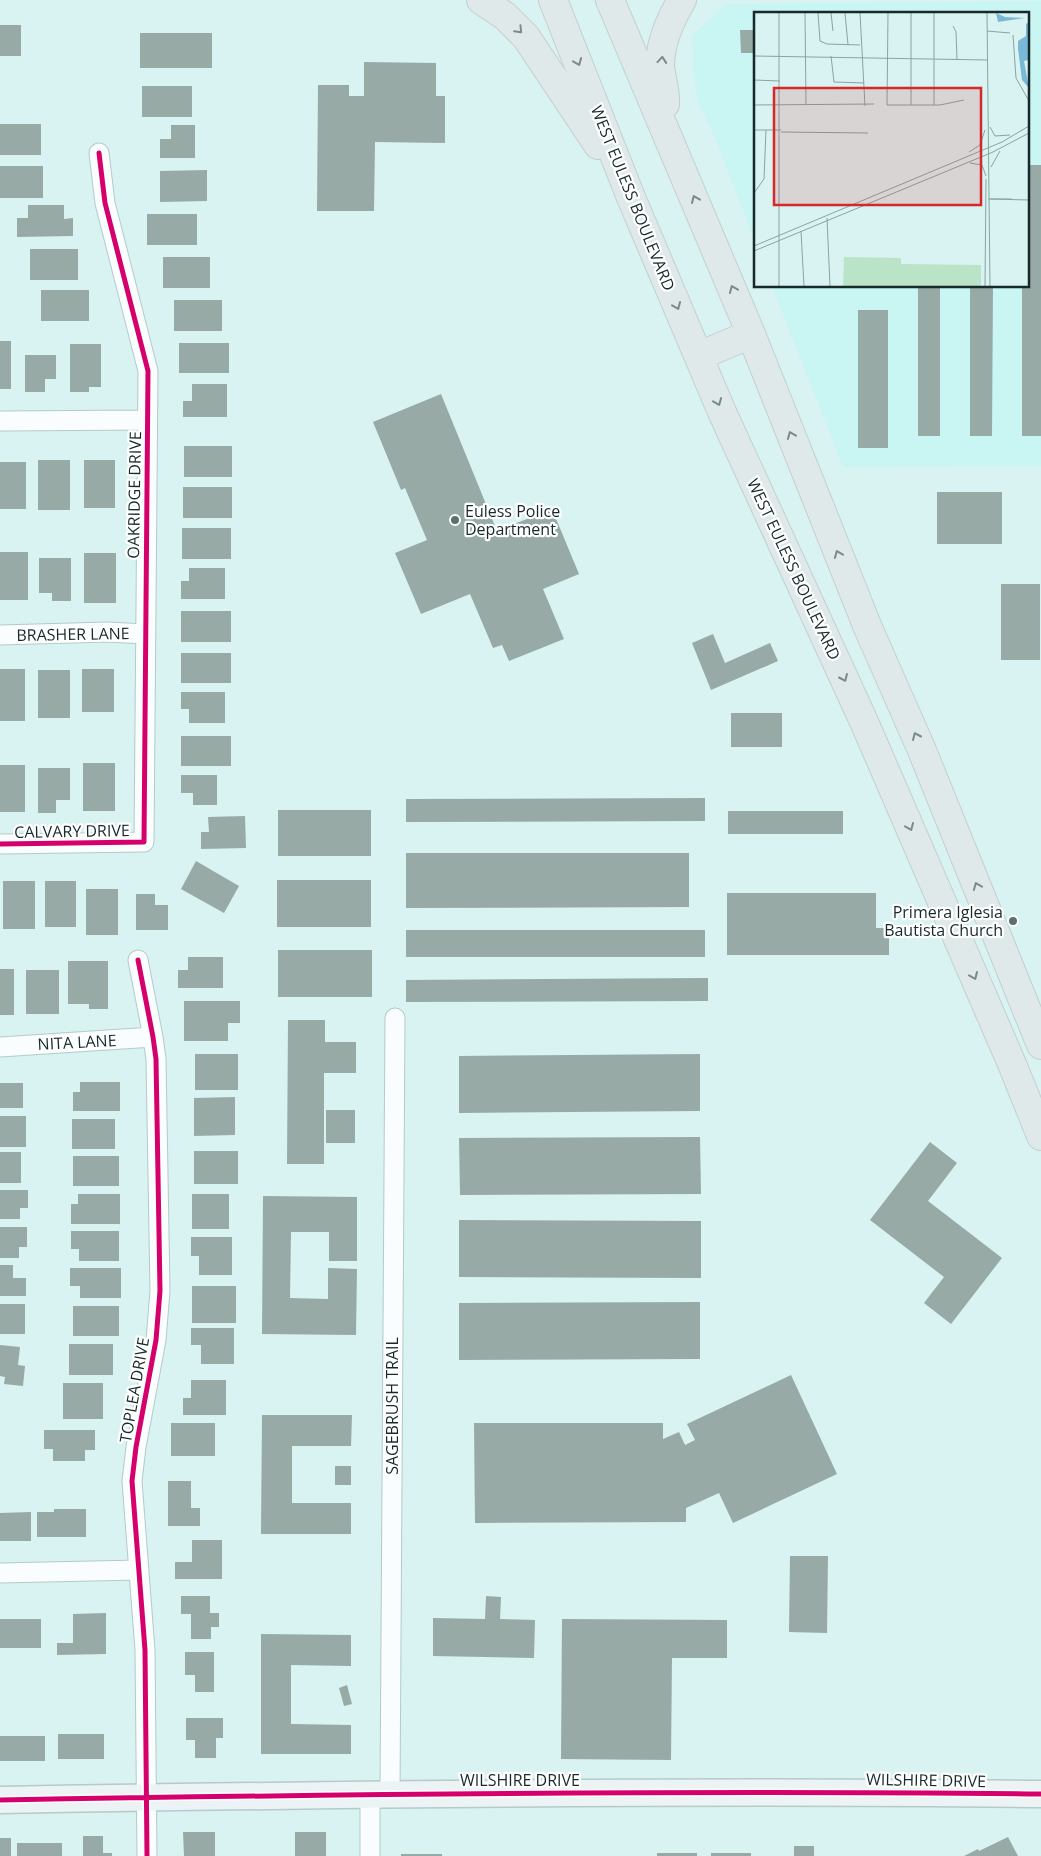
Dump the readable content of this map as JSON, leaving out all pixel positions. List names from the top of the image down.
{
  "streets": {
    "main road": ["WEST EULESS BOULEVARD"],
    "street": [
      "OAKRIDGE DRIVE",
      "BRASHER LANE",
      "CALVARY DRIVE",
      "NITA LANE",
      "TOPLEA DRIVE",
      "SAGEBRUSH TRAIL",
      "WILSHIRE DRIVE"
    ]
  },
  "crossings": [
    ["OAKRIDGE DRIVE", "BRASHER LANE"],
    ["OAKRIDGE DRIVE", "CALVARY DRIVE"],
    ["NITA LANE", "TOPLEA DRIVE"],
    ["TOPLEA DRIVE", "WILSHIRE DRIVE"],
    ["SAGEBRUSH TRAIL", "WILSHIRE DRIVE"]
  ],
  "places": ["Euless Police Department", "Primera Iglesia Bautista Church"]
}
